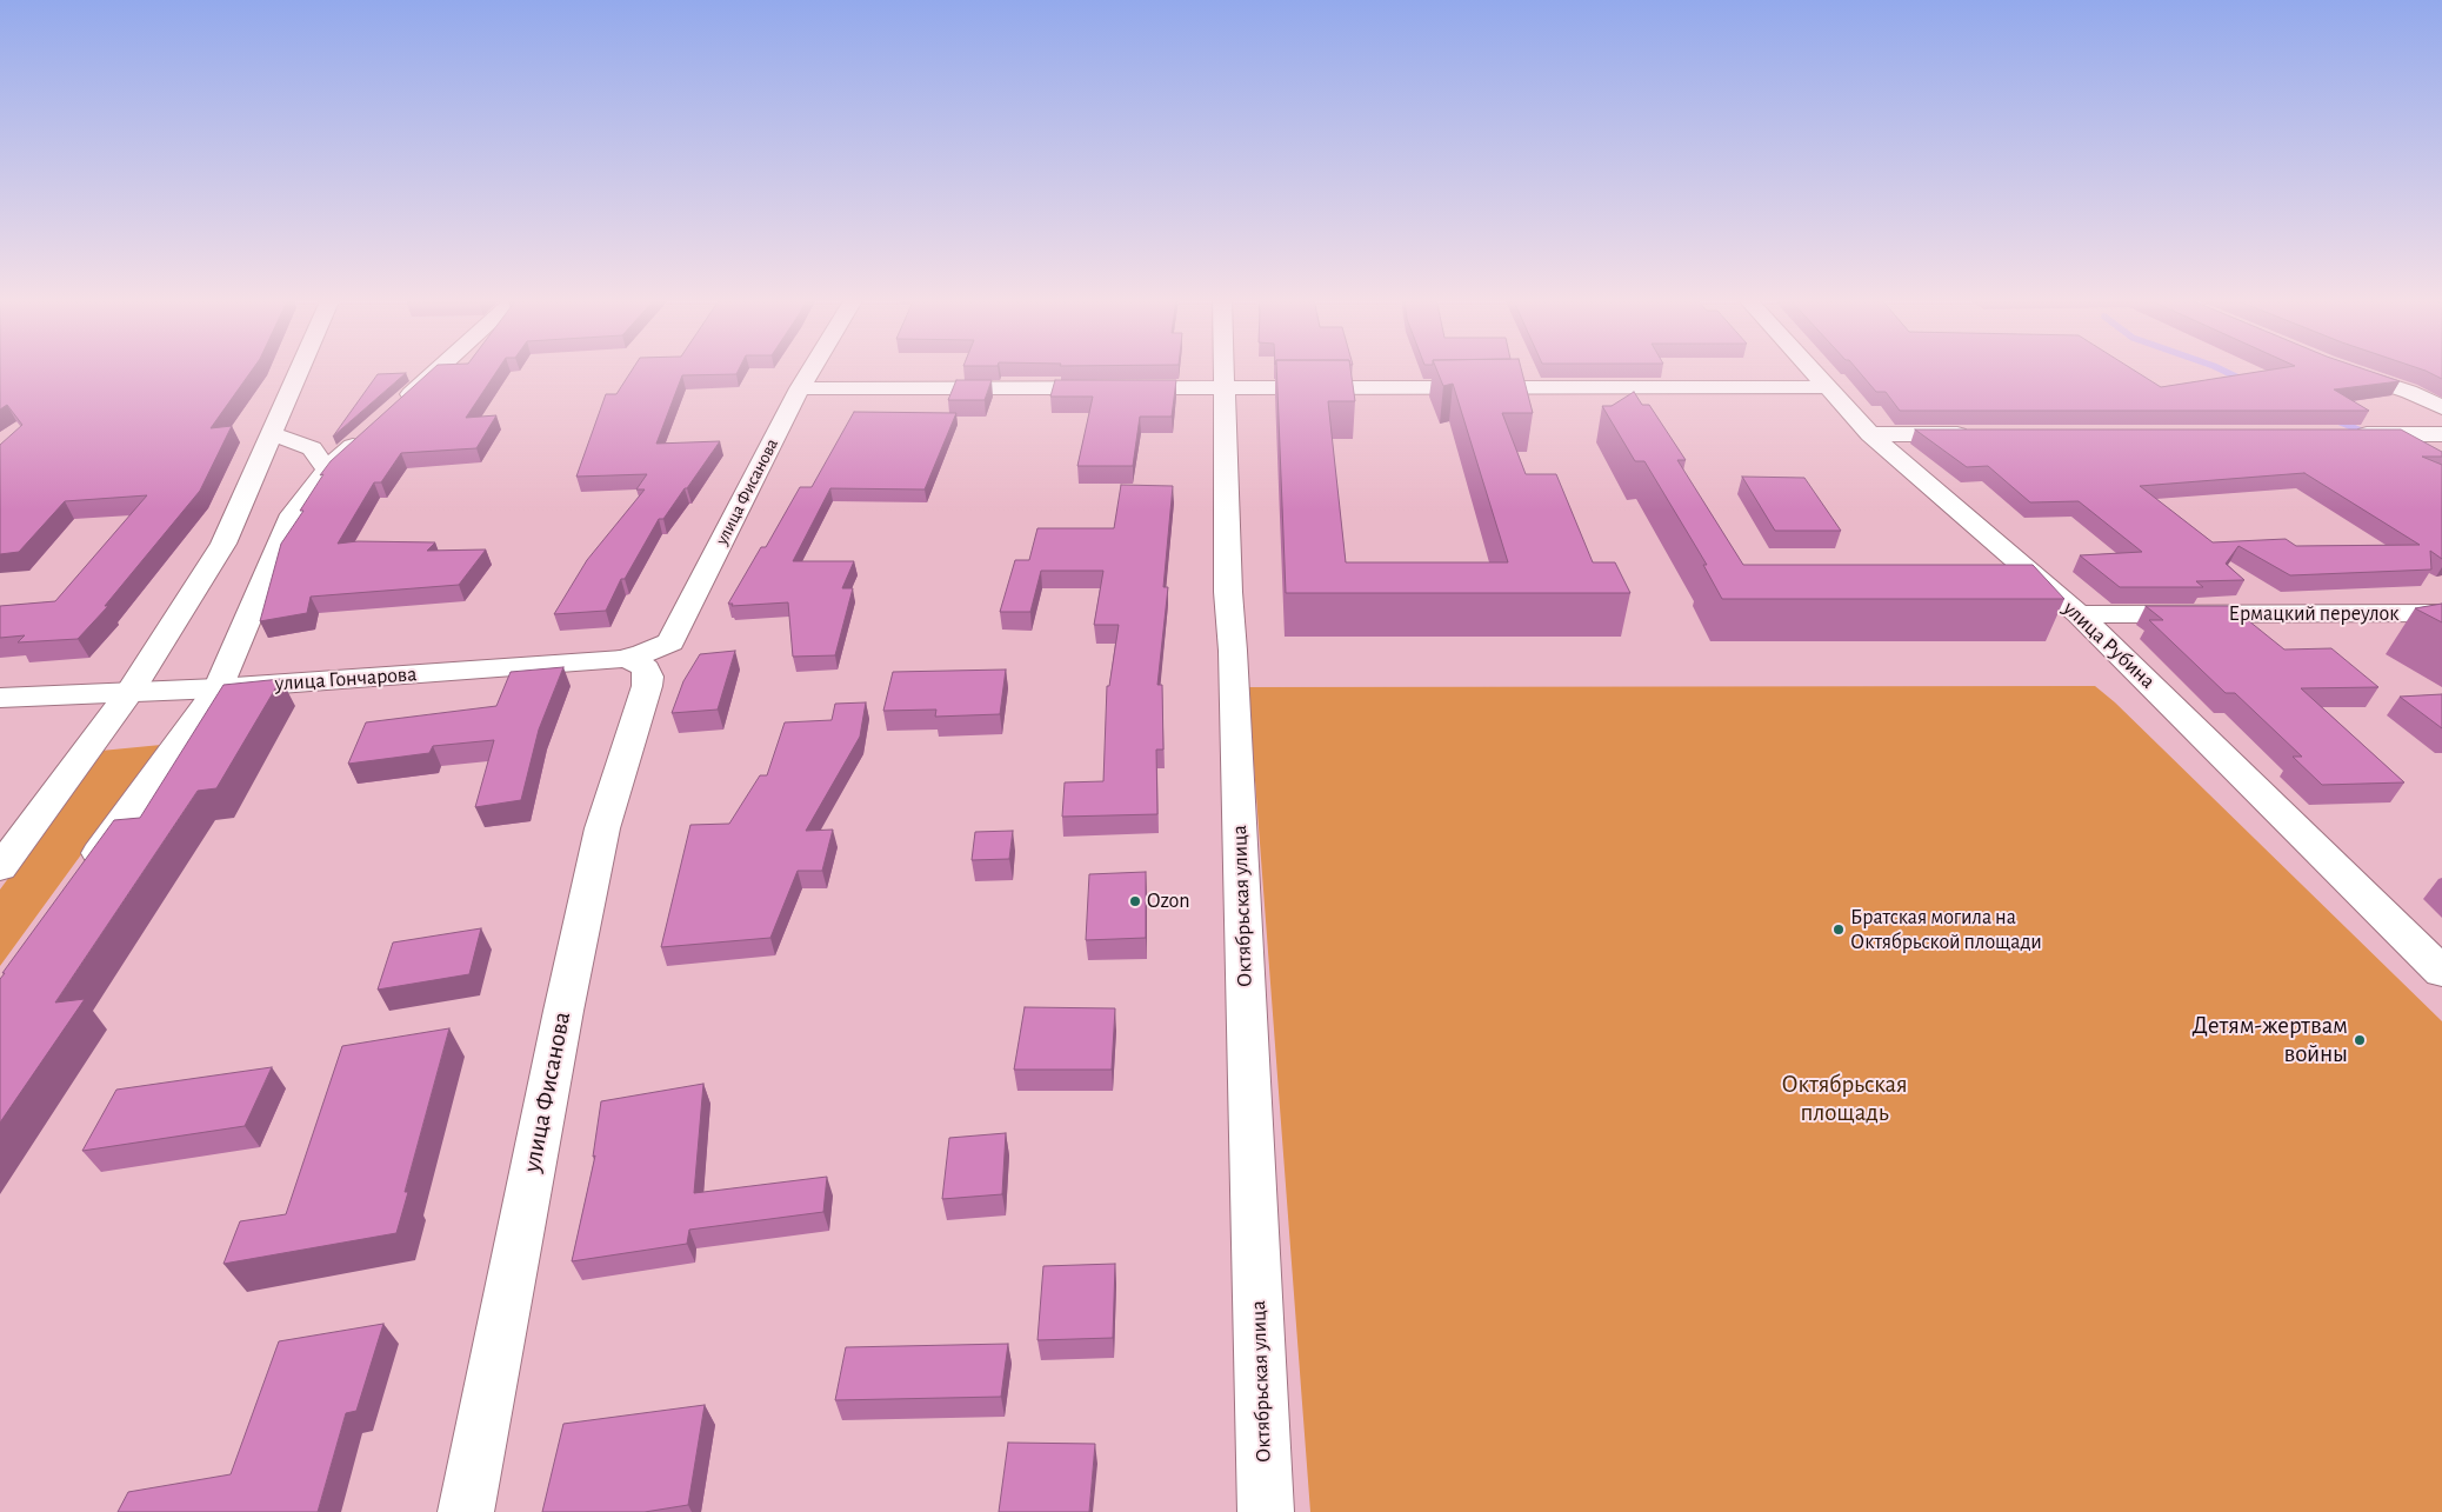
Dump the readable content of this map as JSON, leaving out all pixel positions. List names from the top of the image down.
{
  "streets": {
    "street": [
      "улица Фисанова",
      "Ермацкий переулок",
      "улица Рубина",
      "улица Гончарова",
      "Октябрьская улица"
    ]
  },
  "crossings": [
    ["улица Фисанова", "улица Гончарова"],
    ["Ермацкий переулок", "улица Рубина"]
  ],
  "parks": ["Октябрьская площадь"],
  "places": ["Ozon", "Братская могила на Октябрьской площади", "Детям-жертвам войны"]
}
